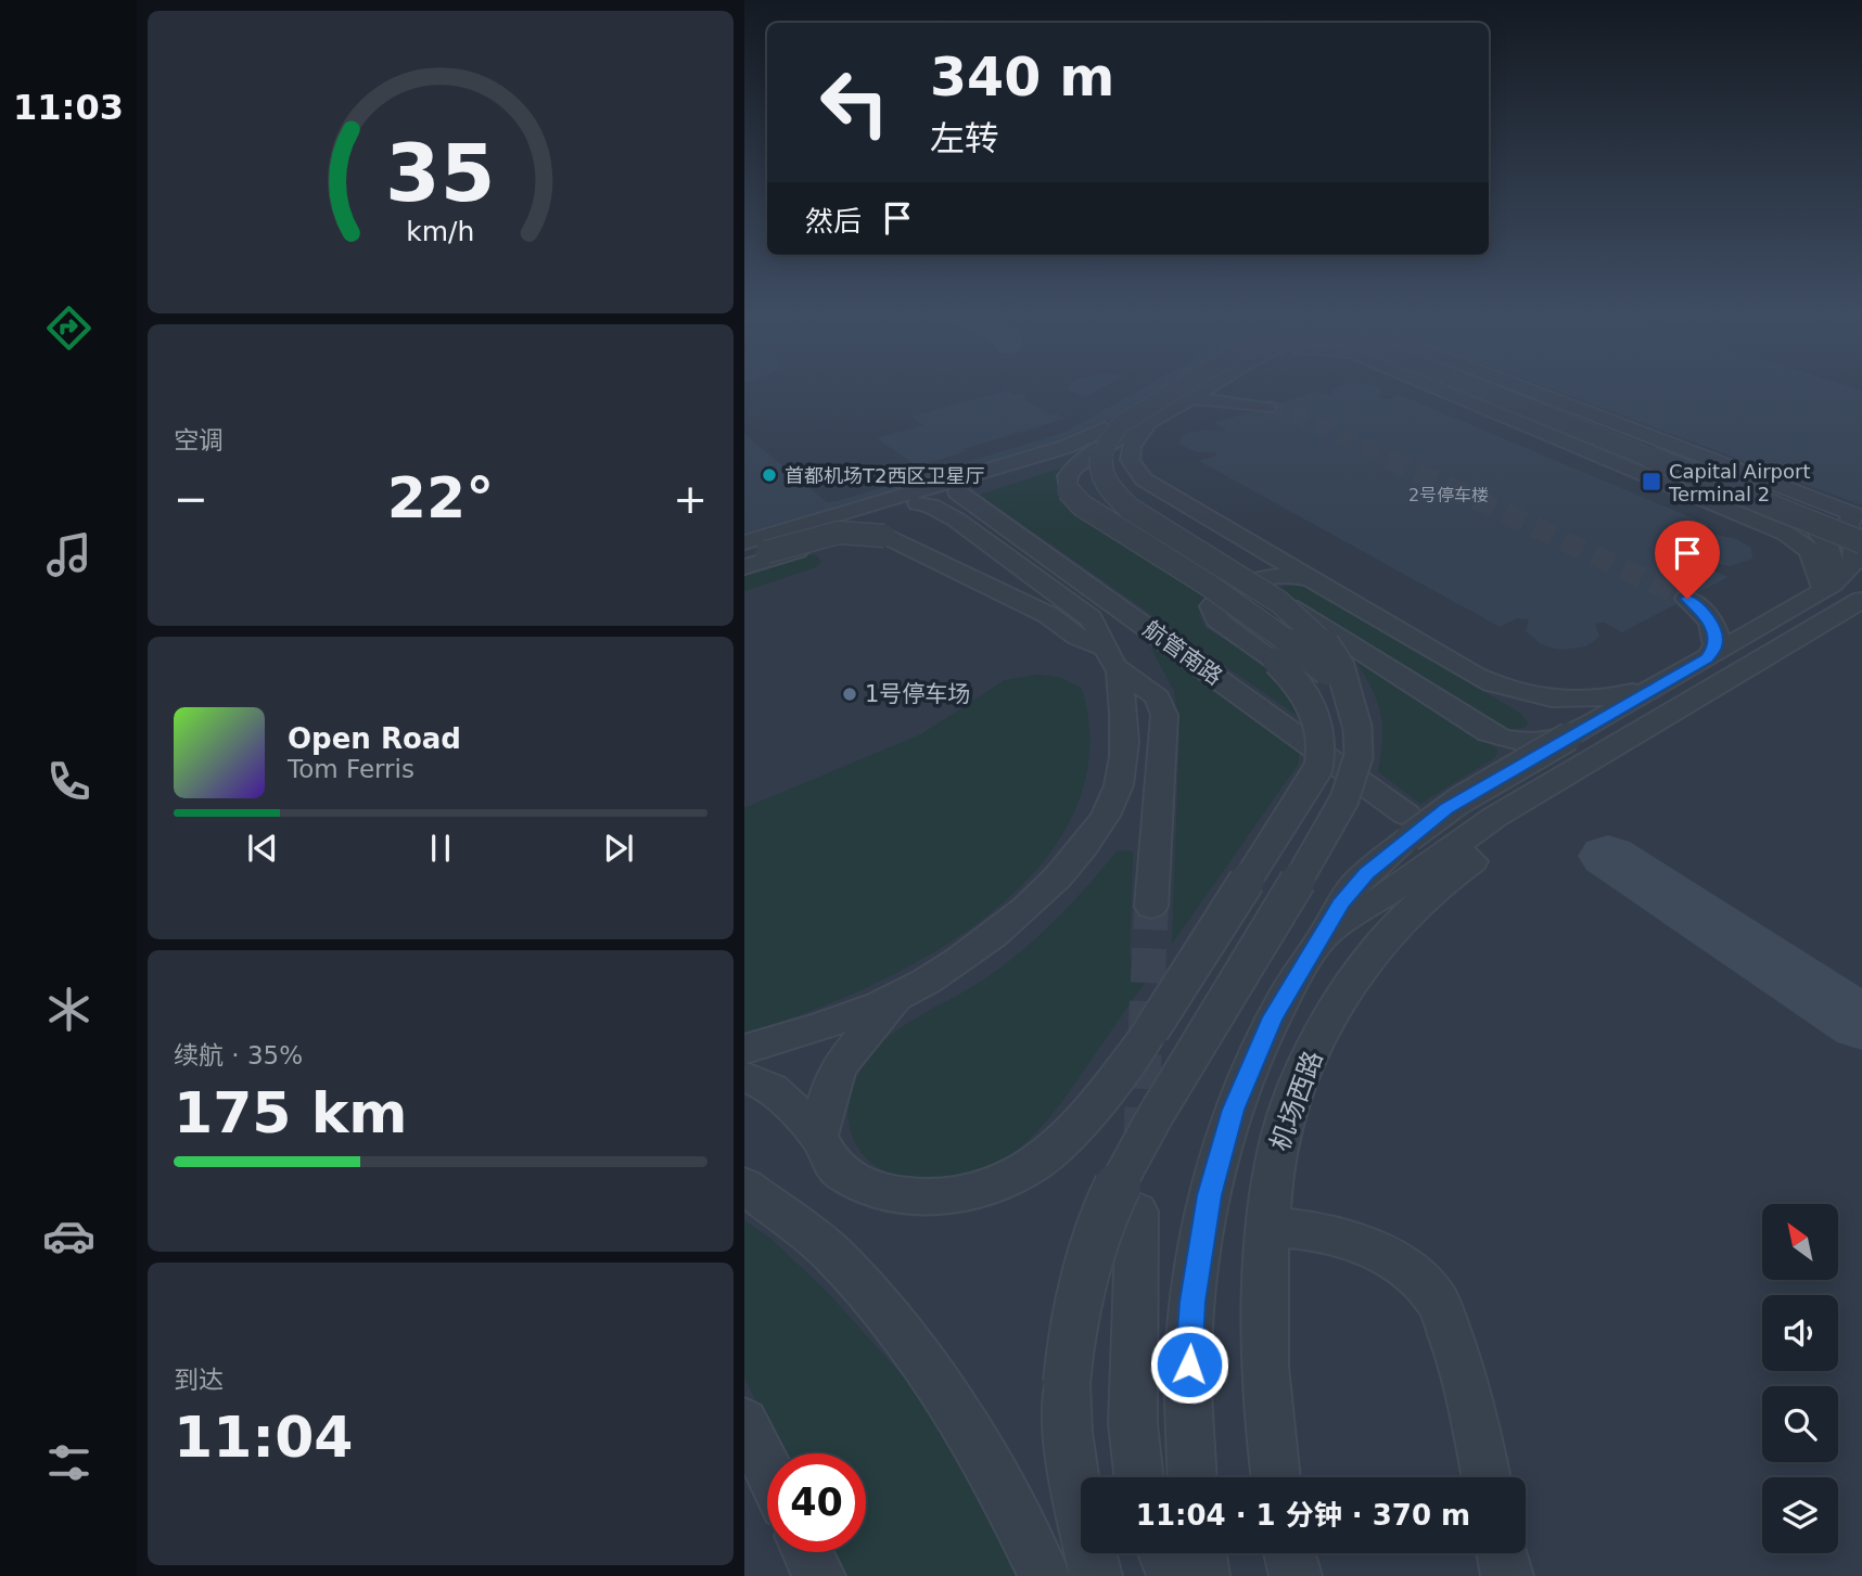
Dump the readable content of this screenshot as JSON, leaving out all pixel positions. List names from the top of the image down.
{
  "streets": {
    "street": ["航管南路", "机场西路"]
  },
  "places": {
    "other": ["首都机场T2西区卫星厅", "1号停车场"],
    "transit": ["Capital Airport Terminal 2"]
  },
  "house_numbers": ["2号停车楼"],
  "north": "top left",
  "page": {
    "tabs": "11:03",
    "turn": ["340 m", "左转"],
    "then": "然后",
    "tile": [
      "空调",
      ["续航 · 35%", "175 km"],
      ["到达", "11:04"]
    ],
    "heat": ["−", "22°", "+"],
    "song": ["Open Road", "Tom Ferris"],
    "limit": "40",
    "trip": "11:04 · 1 分钟 · 370 m",
    "gauge": ["35", "km/h"]
  }
}
